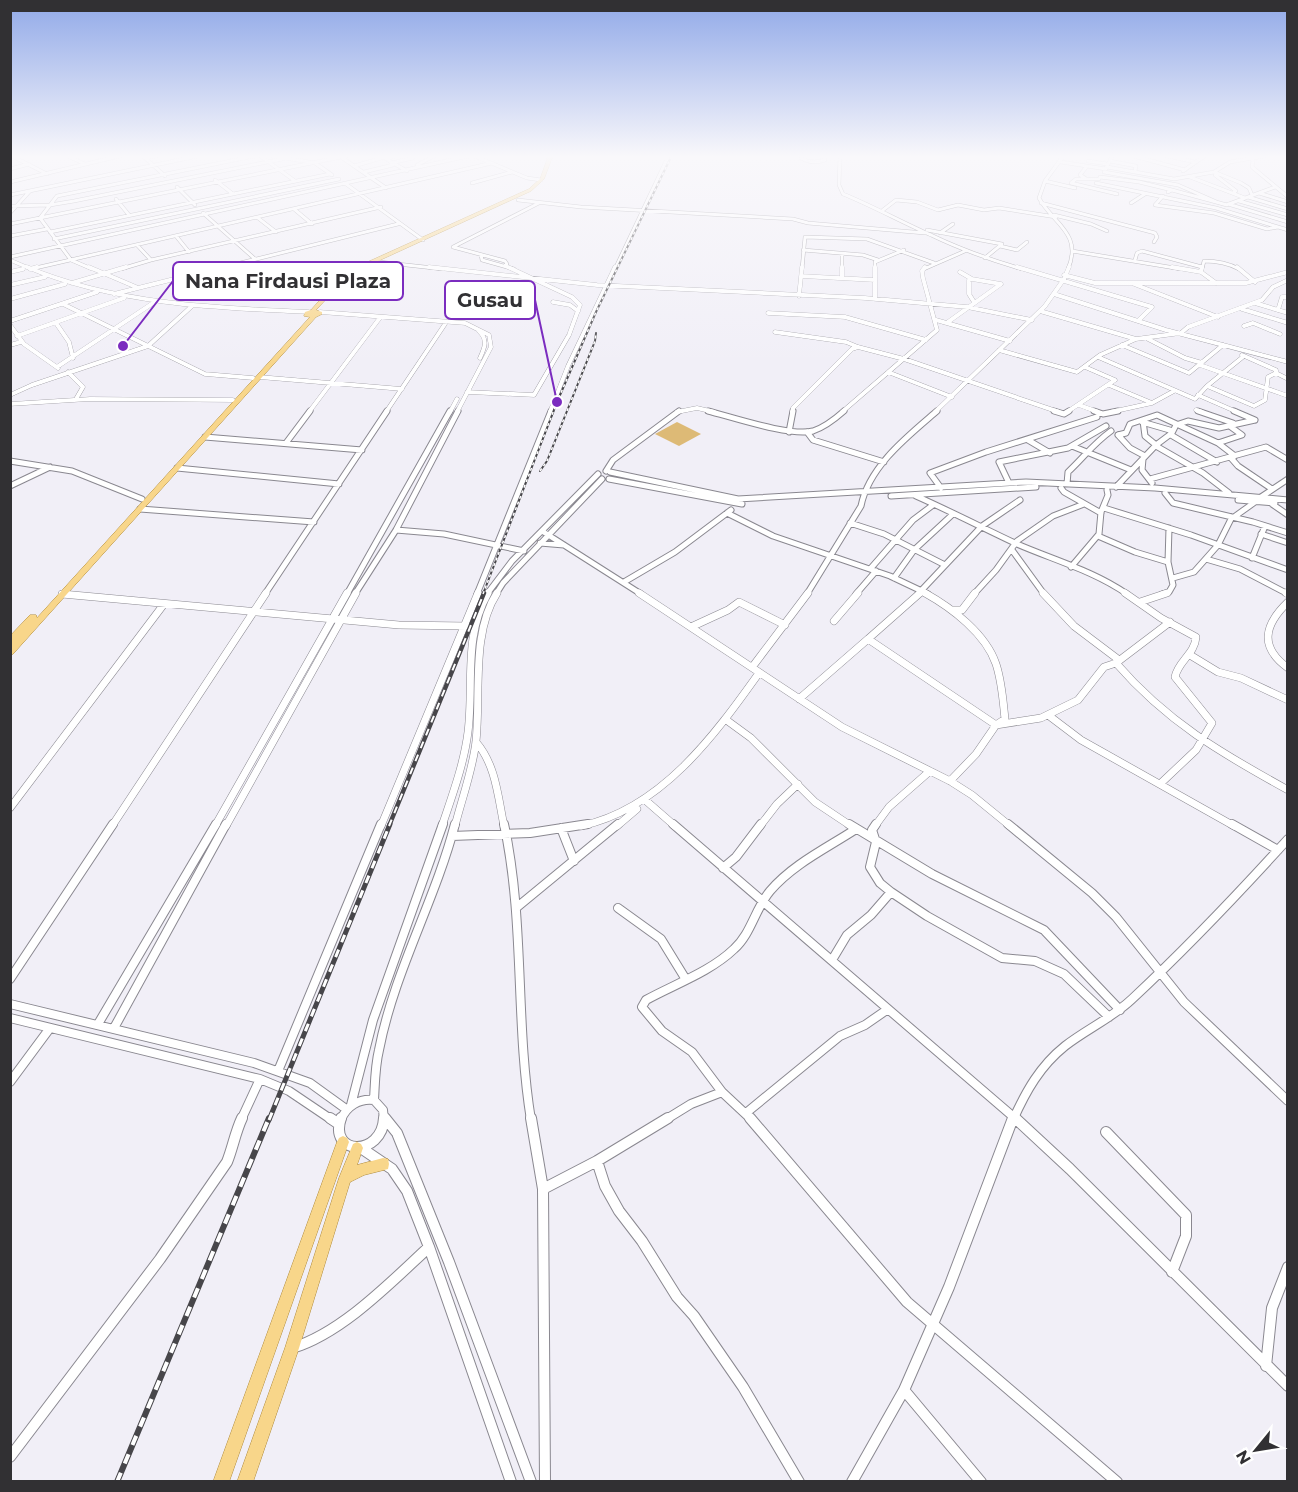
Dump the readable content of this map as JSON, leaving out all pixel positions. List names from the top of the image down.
{
  "places": ["Nana Firdausi Plaza", "Gusau"],
  "north": "bottom left"
}
